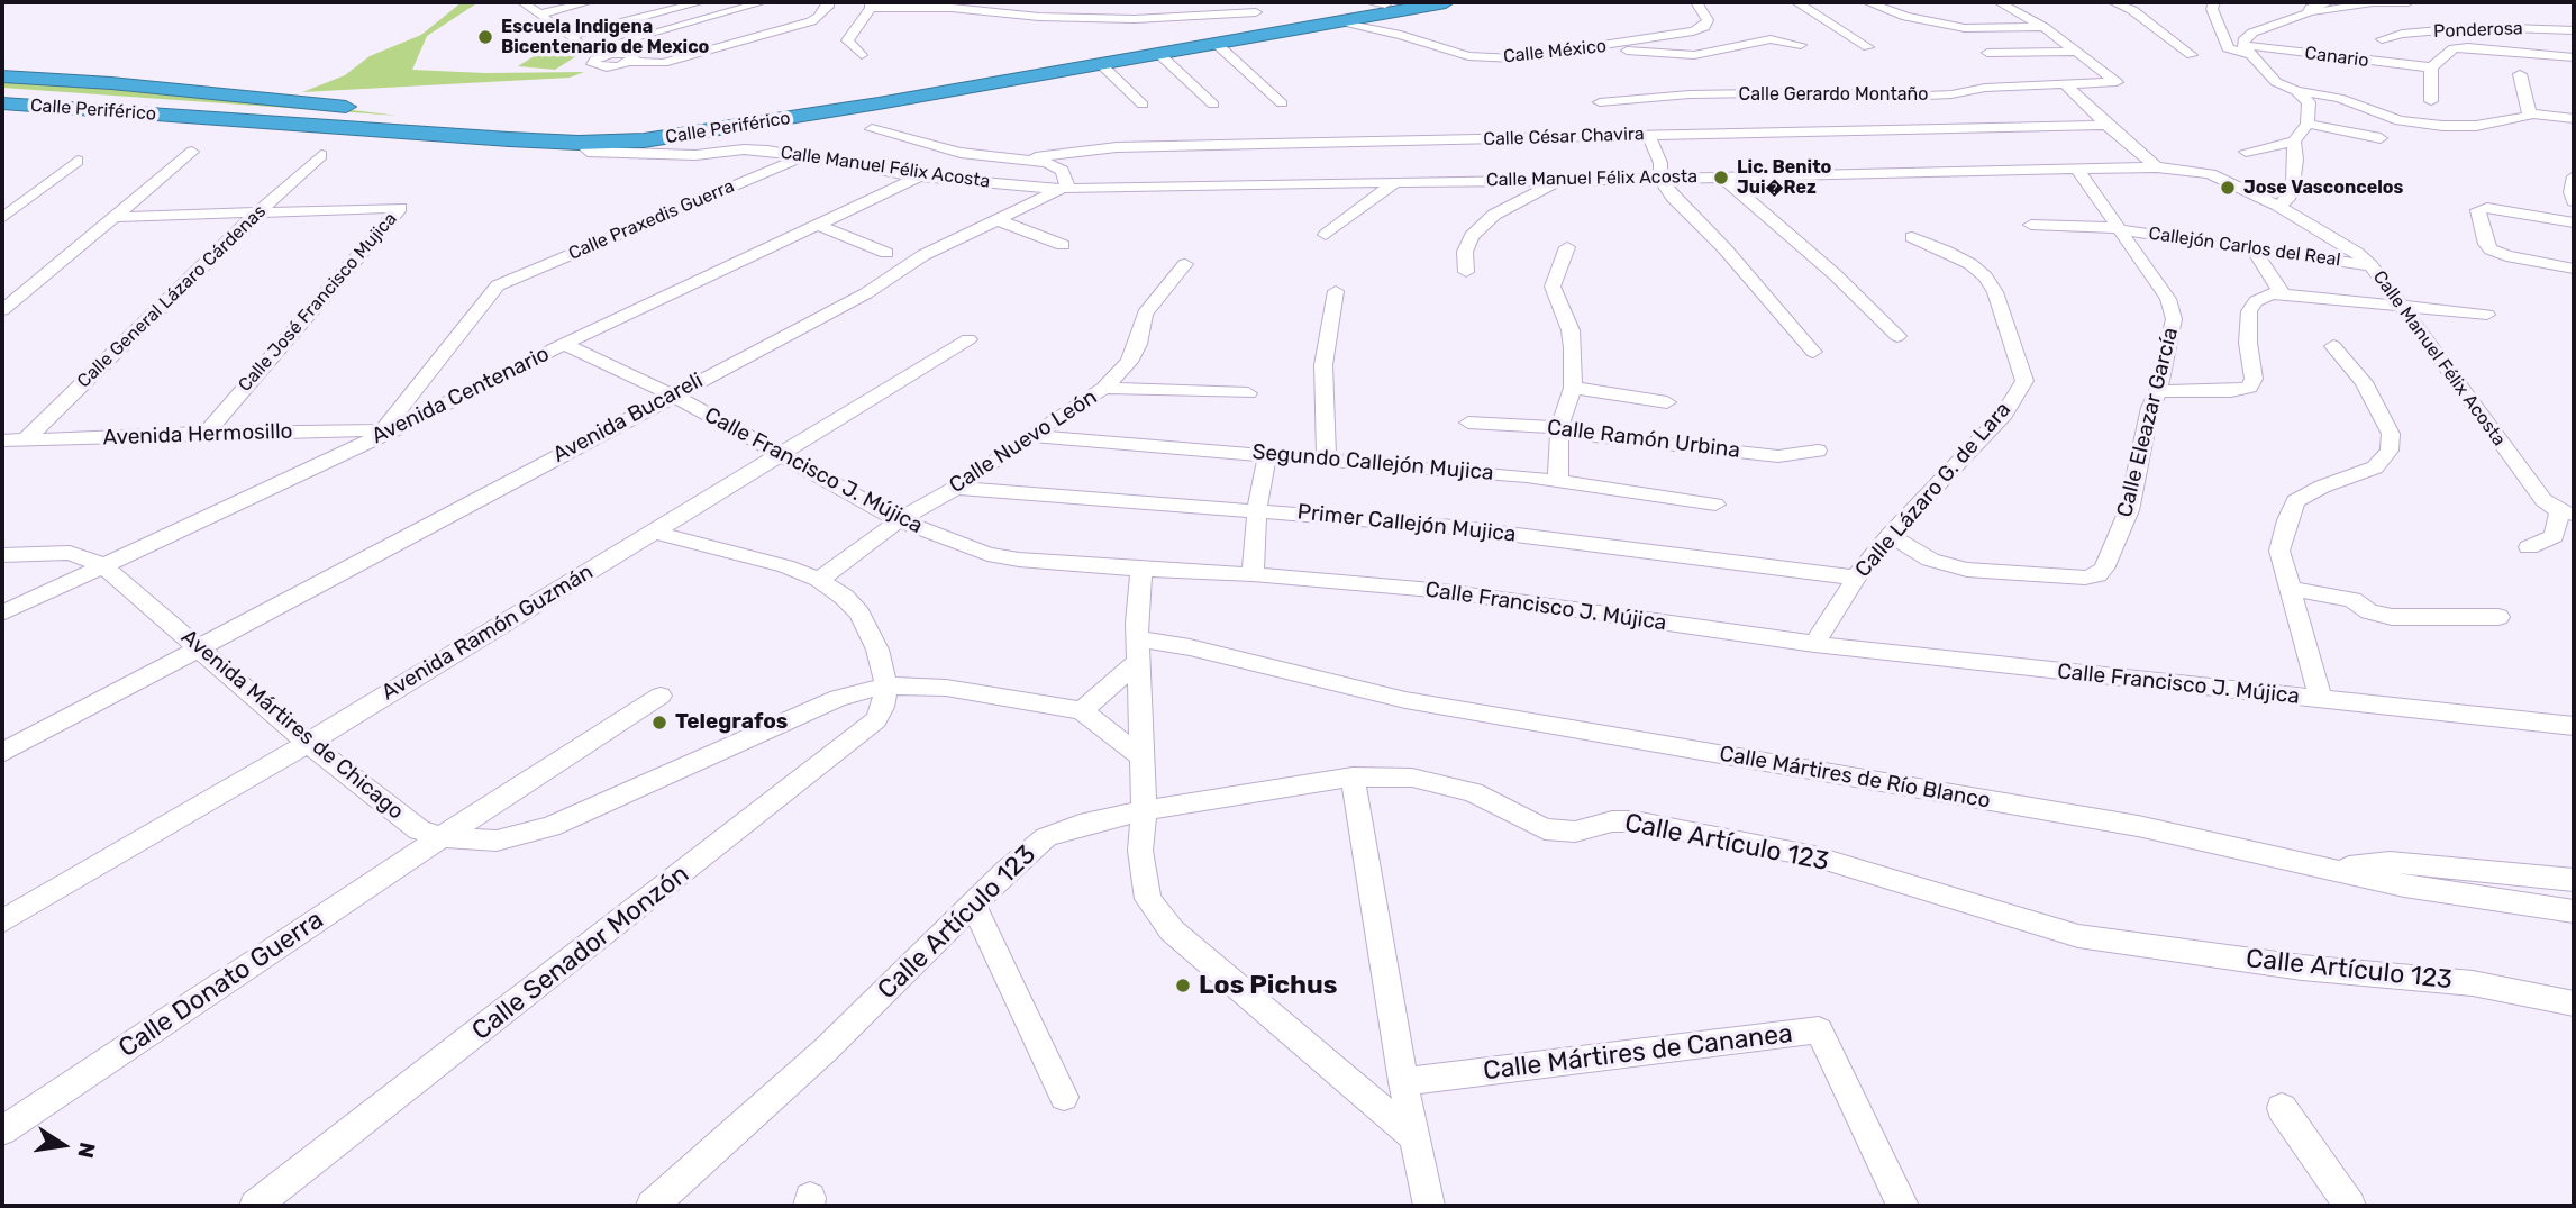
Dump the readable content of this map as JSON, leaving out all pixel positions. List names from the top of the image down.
{
  "streets": {
    "highway": ["Calle Periférico"],
    "street": [
      "Ponderosa",
      "Calle México",
      "Canario",
      "Calle Gerardo Montaño",
      "Calle César Chavira",
      "Calle Manuel Félix Acosta",
      "Calle Praxedis Guerra",
      "Callejón Carlos del Real",
      "Calle General Lázaro Cárdenas",
      "Calle José Francisco Mujica",
      "Avenida Centenario",
      "Avenida Bucareli",
      "Calle Eleazar García",
      "Avenida Hermosillo",
      "Calle Ramón Urbina",
      "Calle Nuevo León",
      "Segundo Callejón Mujica",
      "Calle Francisco J. Mújica",
      "Calle Lázaro G. de Lara",
      "Primer Callejón Mujica",
      "Avenida Ramón Guzmán",
      "Avenida Mártires de Chicago",
      "Calle Mártires de Río Blanco",
      "Calle Artículo 123",
      "Calle Senador Monzón",
      "Calle Donato Guerra",
      "Calle Mártires de Cananea"
    ]
  },
  "crossings": [
    ["Calle México", "Calle Periférico"],
    ["Calle Periférico", "Calle Manuel Félix Acosta"],
    ["Calle Manuel Félix Acosta", "Calle Praxedis Guerra"],
    ["Calle Manuel Félix Acosta", "Callejón Carlos del Real"],
    ["Calle Manuel Félix Acosta", "Avenida Centenario"],
    ["Calle Manuel Félix Acosta", "Avenida Bucareli"],
    ["Calle Manuel Félix Acosta", "Calle Eleazar García"],
    ["Calle Praxedis Guerra", "Avenida Centenario"],
    ["Calle Praxedis Guerra", "Avenida Hermosillo"],
    ["Callejón Carlos del Real", "Calle Eleazar García"],
    ["Calle General Lázaro Cárdenas", "Calle José Francisco Mujica"],
    ["Calle General Lázaro Cárdenas", "Avenida Hermosillo"],
    ["Calle José Francisco Mujica", "Avenida Hermosillo"],
    ["Avenida Centenario", "Avenida Hermosillo"],
    ["Avenida Centenario", "Calle Francisco J. Mújica"],
    ["Avenida Centenario", "Avenida Mártires de Chicago"],
    ["Avenida Bucareli", "Calle Francisco J. Mújica"],
    ["Avenida Bucareli", "Avenida Mártires de Chicago"],
    ["Calle Eleazar García", "Calle Lázaro G. de Lara"],
    ["Calle Nuevo León", "Segundo Callejón Mujica"],
    ["Calle Nuevo León", "Calle Francisco J. Mújica"],
    ["Calle Nuevo León", "Primer Callejón Mujica"],
    ["Calle Francisco J. Mújica", "Calle Lázaro G. de Lara"],
    ["Calle Francisco J. Mújica", "Avenida Ramón Guzmán"],
    ["Calle Lázaro G. de Lara", "Primer Callejón Mujica"],
    ["Avenida Ramón Guzmán", "Avenida Mártires de Chicago"],
    ["Avenida Mártires de Chicago", "Calle Senador Monzón"],
    ["Avenida Mártires de Chicago", "Calle Donato Guerra"]
  ],
  "places": [
    "Escuela Indigena Bicentenario de Mexico",
    "Lic. Benito Jui�Rez",
    "Jose Vasconcelos",
    "Telegrafos",
    "Los Pichus"
  ],
  "north": "right"
}
